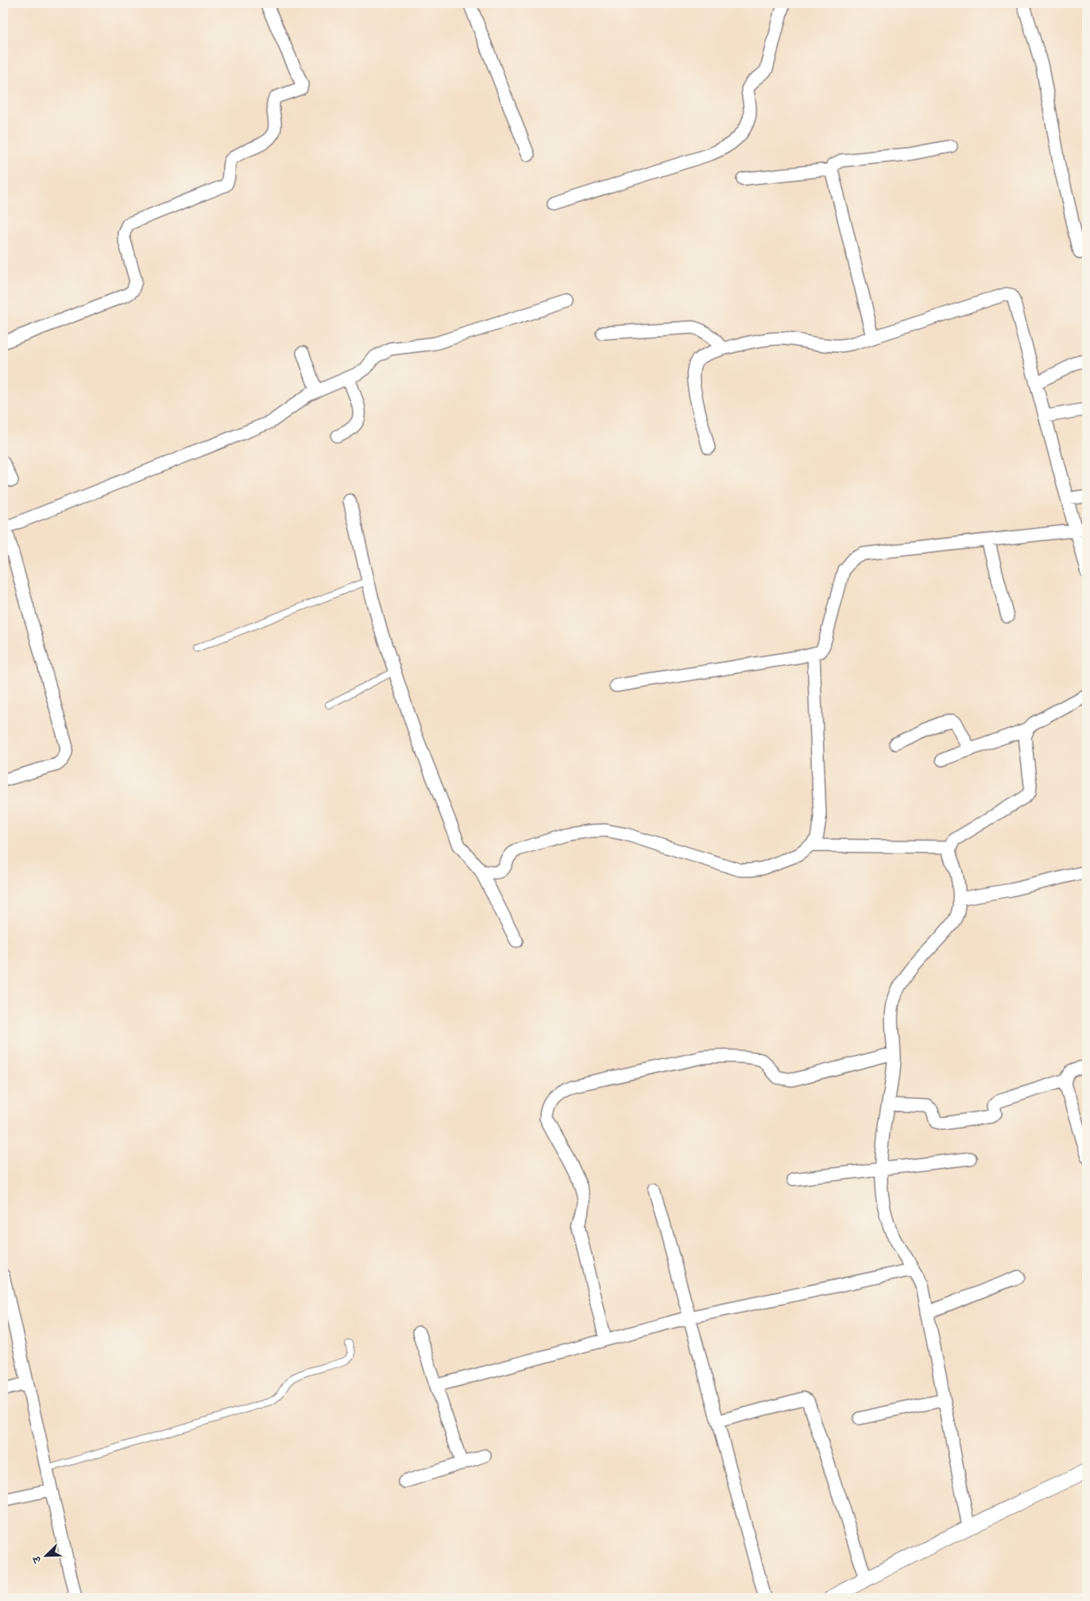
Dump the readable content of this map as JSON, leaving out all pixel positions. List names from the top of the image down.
{
  "north": "bottom left"
}
